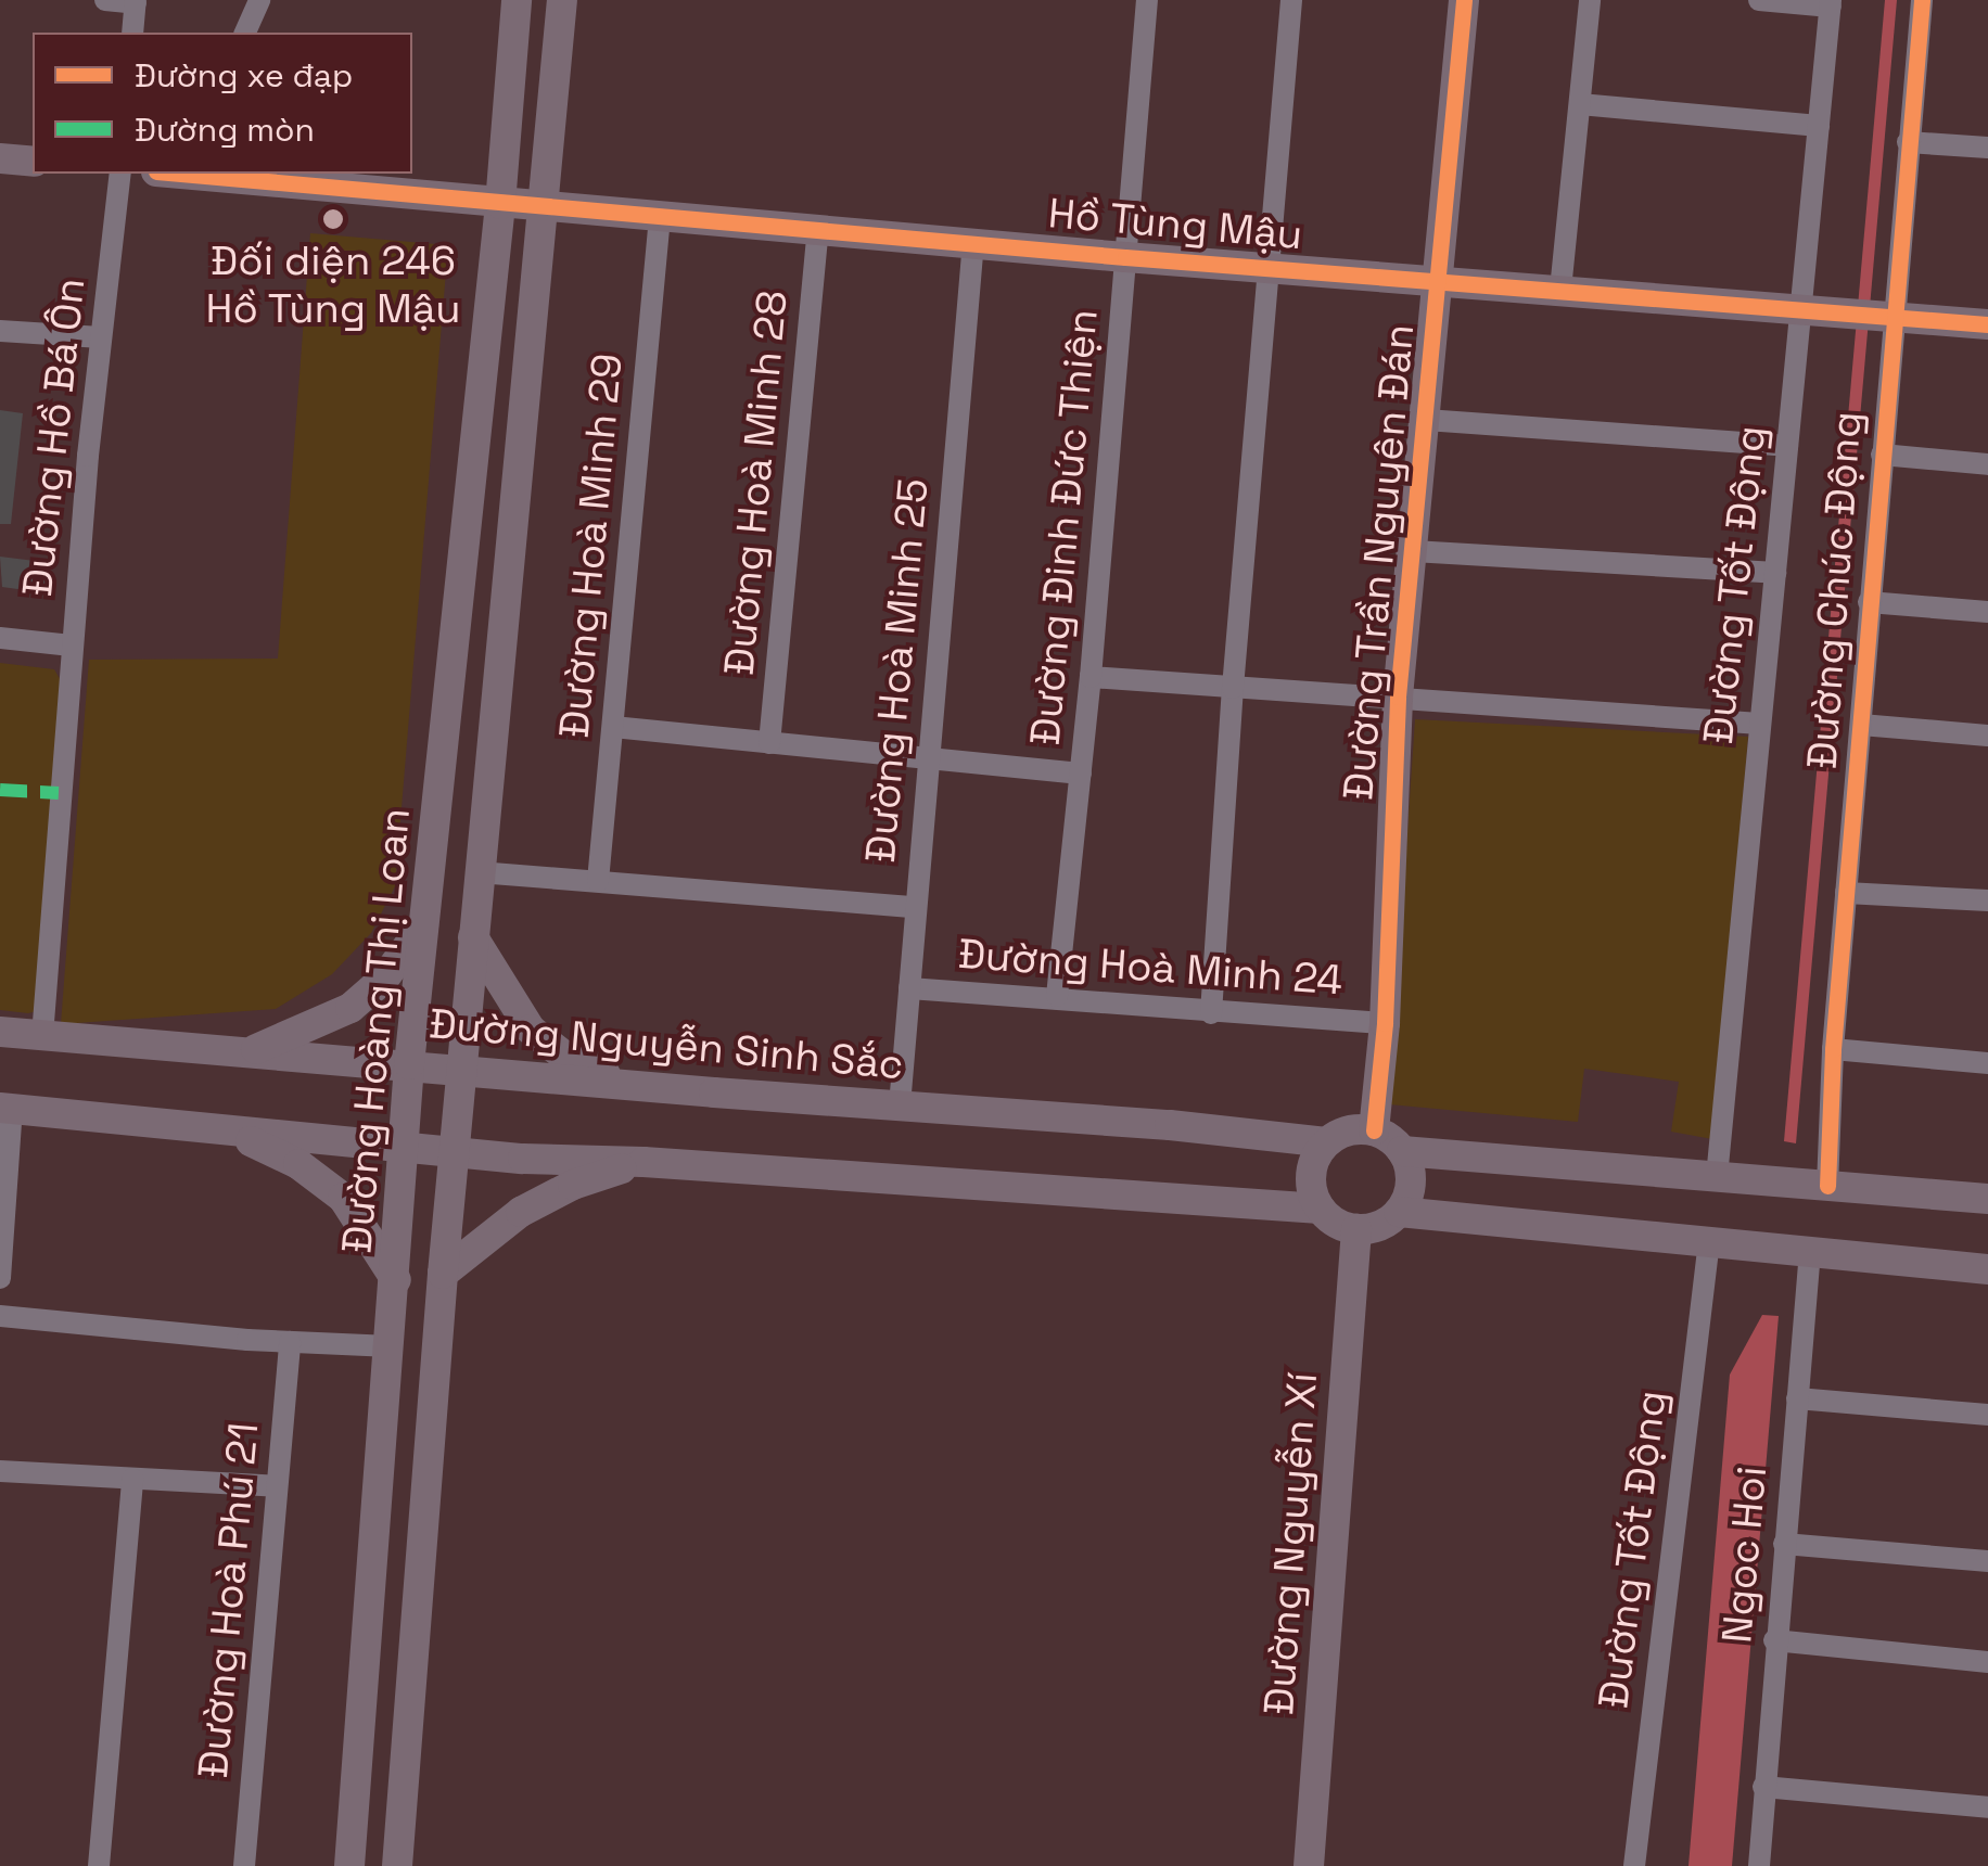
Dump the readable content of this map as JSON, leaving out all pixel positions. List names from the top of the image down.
{
  "streets": {
    "main road": [
      "Hồ Tùng Mậu",
      "Đường Trần Nguyên Đán",
      "Đường Hoàng Thị Loan",
      "Đường Nguyễn Sinh Sắc",
      "Đường Nguyễn Xí"
    ],
    "street": [
      "Đường Hồ Bá Ôn",
      "Đường Hoà Minh 28",
      "Đường Đinh Đức Thiện",
      "Đường Hoà Minh 29",
      "Đường Tốt Động",
      "Đường Chúc Động",
      "Đường Hoà Minh 25",
      "Đường Hoà Minh 24",
      "Ngoc Hoi",
      "Đường Hoà Phú 21"
    ]
  },
  "crossings": [
    ["Hồ Tùng Mậu", "Đường Hoà Minh 28"],
    ["Hồ Tùng Mậu", "Đường Đinh Đức Thiện"],
    ["Hồ Tùng Mậu", "Đường Hoà Minh 29"],
    ["Hồ Tùng Mậu", "Đường Trần Nguyên Đán"],
    ["Hồ Tùng Mậu", "Đường Tốt Động"],
    ["Hồ Tùng Mậu", "Đường Chúc Động"],
    ["Hồ Tùng Mậu", "Đường Hoà Minh 25"],
    ["Hồ Tùng Mậu", "Đường Hoàng Thị Loan"],
    ["Đường Hồ Bá Ôn", "Đường Nguyễn Sinh Sắc"],
    ["Đường Đinh Đức Thiện", "Đường Hoà Minh 24"],
    ["Đường Trần Nguyên Đán", "Đường Hoà Minh 24"],
    ["Đường Trần Nguyên Đán", "Đường Nguyễn Sinh Sắc"],
    ["Đường Trần Nguyên Đán", "Đường Nguyễn Xí"],
    ["Đường Hoà Minh 25", "Đường Hoà Minh 24"],
    ["Đường Hoà Minh 25", "Đường Nguyễn Sinh Sắc"],
    ["Đường Hoàng Thị Loan", "Đường Nguyễn Sinh Sắc"],
    ["Đường Nguyễn Sinh Sắc", "Đường Nguyễn Xí"]
  ],
  "places": ["Đối diện 246 Hồ Tùng Mậu"],
  "legend": ["Đường xe đạp", "Đường mòn"]
}
